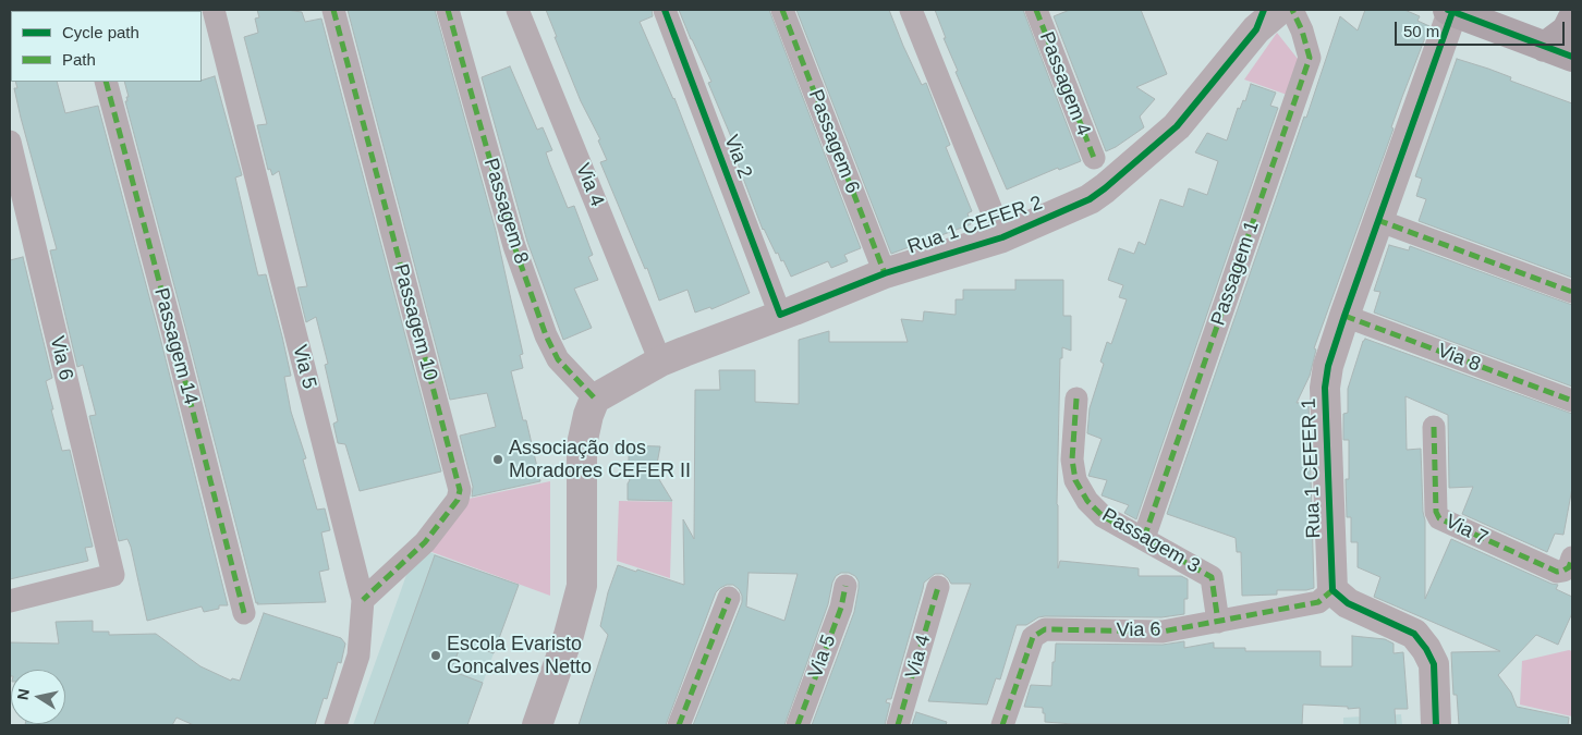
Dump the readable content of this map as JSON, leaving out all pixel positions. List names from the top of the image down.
{
  "streets": {
    "street": [
      "Passagem 4",
      "Passagem 6",
      "Via 2",
      "Via 4",
      "Passagem 8",
      "Rua 1 CEFER 2",
      "Passagem 1",
      "Passagem 10",
      "Passagem 14",
      "Via 6",
      "Via 8",
      "Via 5",
      "Rua 1 CEFER 1",
      "Via 7",
      "Passagem 3"
    ]
  },
  "crossings": [
    ["Passagem 6", "Rua 1 CEFER 2"],
    ["Via 2", "Rua 1 CEFER 2"],
    ["Via 4", "Rua 1 CEFER 2"],
    ["Passagem 8", "Rua 1 CEFER 2"],
    ["Passagem 1", "Passagem 3"],
    ["Passagem 10", "Via 5"],
    ["Via 6", "Rua 1 CEFER 1"],
    ["Via 6", "Passagem 3"],
    ["Via 8", "Rua 1 CEFER 1"]
  ],
  "places": ["Associação dos Moradores CEFER II", "Escola Evaristo Goncalves Netto"],
  "legend": ["Cycle path", "Path"],
  "scale_bar": "50 m",
  "north": "left"
}
